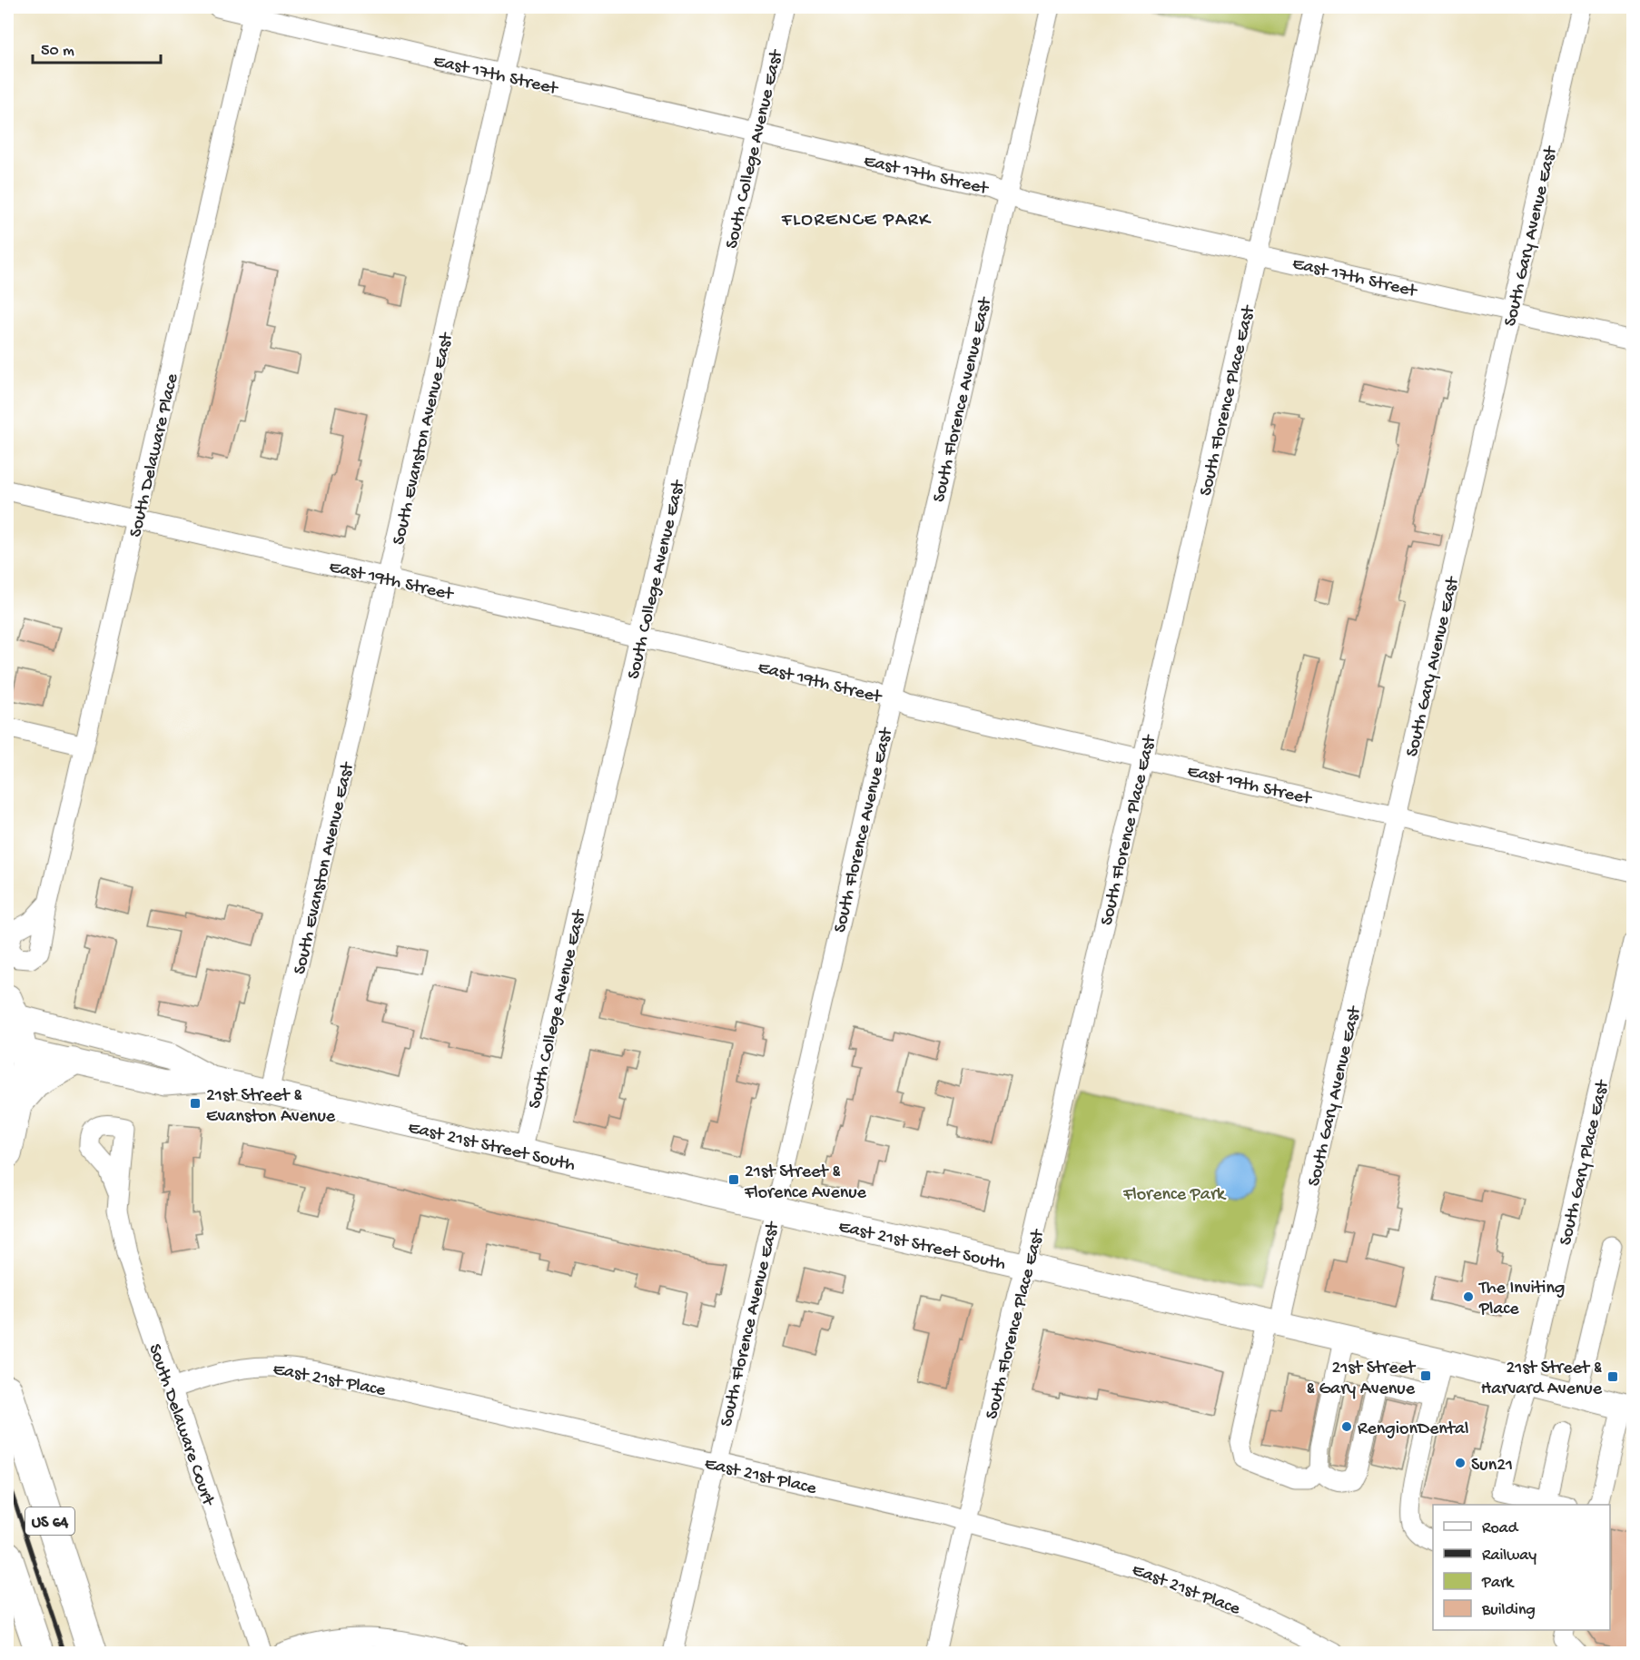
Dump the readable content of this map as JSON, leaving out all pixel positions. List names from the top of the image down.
{
  "streets": {
    "highway": ["US 64"],
    "main road": ["East 21st Street South"],
    "street": [
      "East 17th Street",
      "South College Avenue East",
      "South Gary Avenue East",
      "South Florence Avenue East",
      "South Florence Place East",
      "South Evanston Avenue East",
      "South Delaware Place",
      "East 19th Street",
      "South Gary Place East",
      "East 21st Place",
      "South Delaware Court"
    ]
  },
  "crossings": [
    ["East 17th Street", "South College Avenue East"],
    ["East 17th Street", "South Gary Avenue East"],
    ["East 17th Street", "South Florence Avenue East"],
    ["East 17th Street", "South Florence Place East"],
    ["East 17th Street", "South Evanston Avenue East"],
    ["East 17th Street", "South Delaware Place"],
    ["South College Avenue East", "East 19th Street"],
    ["South College Avenue East", "East 21st Street South"],
    ["South Gary Avenue East", "East 19th Street"],
    ["South Gary Avenue East", "East 21st Street South"],
    ["South Florence Avenue East", "East 19th Street"],
    ["South Florence Avenue East", "East 21st Street South"],
    ["South Florence Avenue East", "East 21st Place"],
    ["South Florence Place East", "East 19th Street"],
    ["South Florence Place East", "East 21st Street South"],
    ["South Florence Place East", "East 21st Place"],
    ["South Evanston Avenue East", "East 19th Street"],
    ["South Evanston Avenue East", "East 21st Street South"],
    ["South Delaware Place", "East 19th Street"],
    ["East 21st Street South", "South Gary Place East"],
    ["East 21st Place", "South Delaware Court"]
  ],
  "districts": ["FLORENCE PARK"],
  "parks": ["Florence Park"],
  "places": {
    "transit": [
      "21st Street & Evanston Avenue",
      "21st Street & Florence Avenue",
      "21st Street & Gary Avenue",
      "21st Street & Harvard Avenue"
    ],
    "other": ["The Inviting Place", "RengionDental", "Sun21"]
  },
  "legend": [
    "Road",
    "Railway",
    "Park",
    "Building"
  ],
  "scale_bar": "50 m"
}
